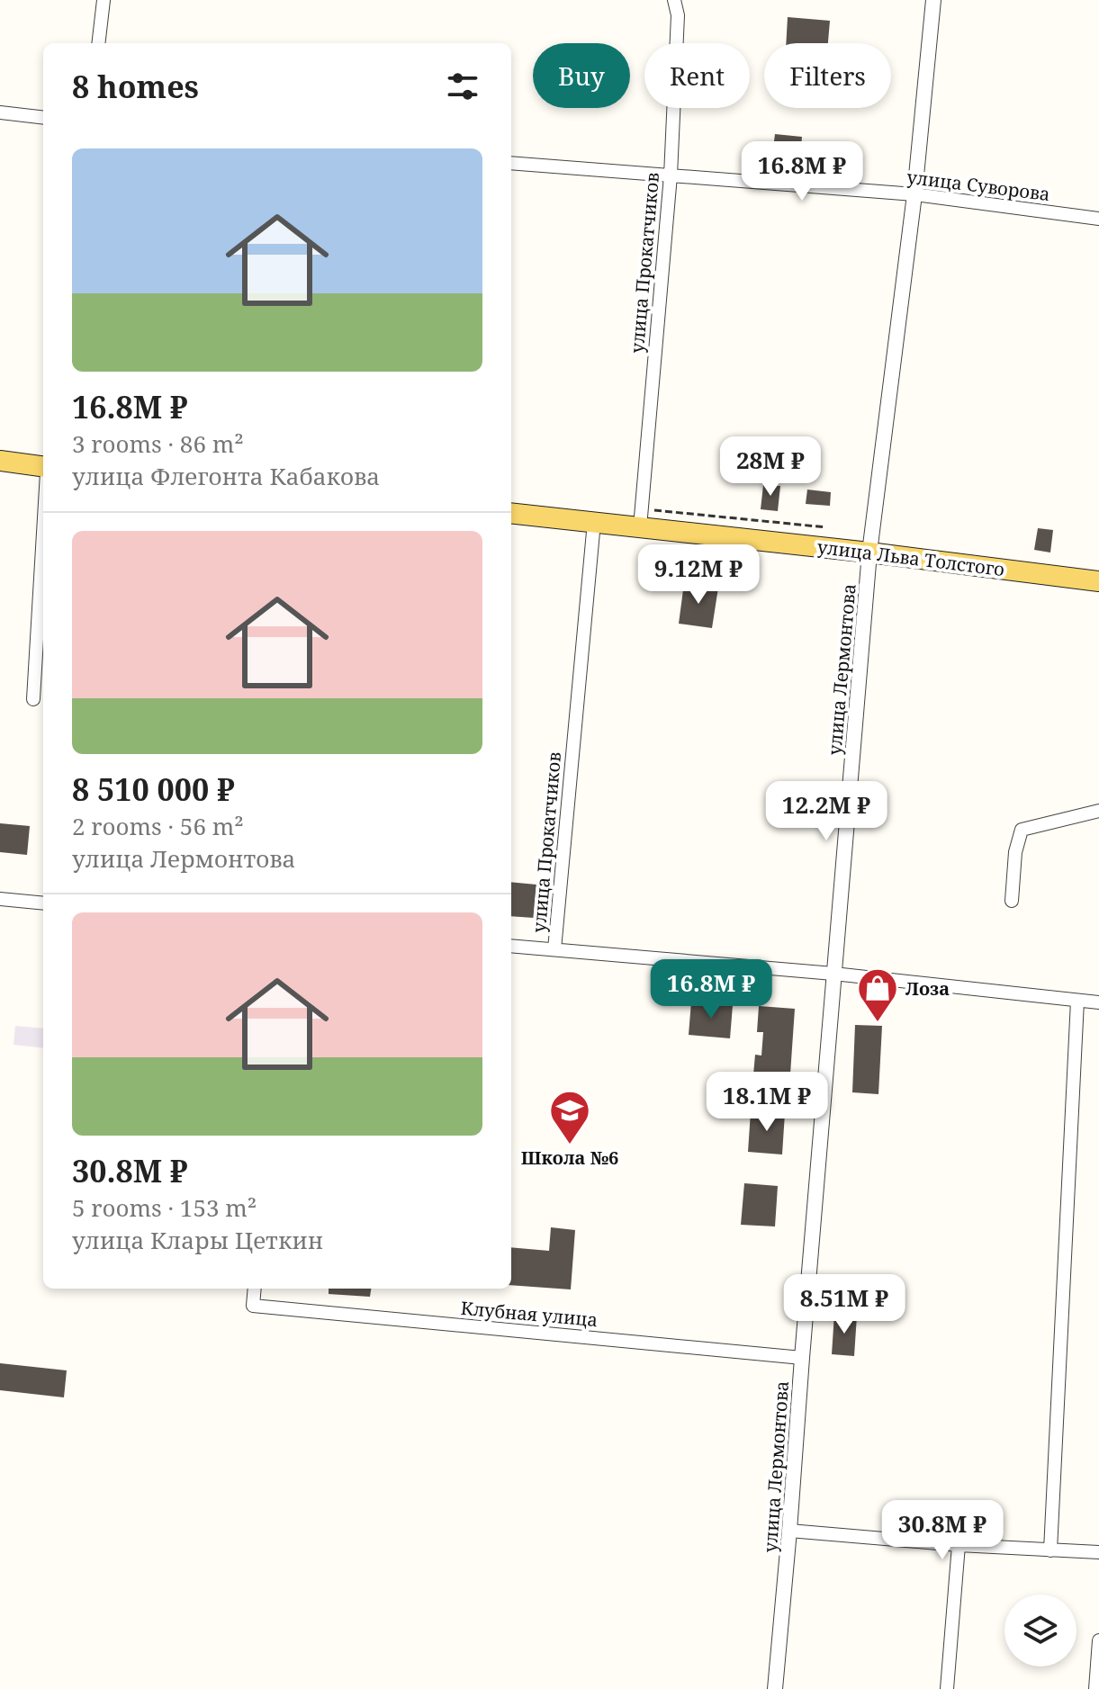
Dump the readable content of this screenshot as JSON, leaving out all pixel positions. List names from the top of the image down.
{
  "streets": {
    "main road": ["улица Льва Толстого"],
    "street": [
      "улица Суворова",
      "улица Прокатчиков",
      "улица Лермонтова",
      "Клубная улица"
    ]
  },
  "crossings": [
    ["улица Суворова", "улица Прокатчиков"],
    ["улица Суворова", "улица Лермонтова"],
    ["улица Прокатчиков", "улица Льва Толстого"],
    ["улица Льва Толстого", "улица Лермонтова"],
    ["улица Лермонтова", "Клубная улица"]
  ],
  "places": {
    "shop": ["Лоза"],
    "school or university": ["Школа №6"]
  },
  "page": {
    "chip": ["Buy", "Rent", "Filters"],
    "heading": "8 homes",
    "list": [
      {
        "name": "16.8M ₽",
        "note": "3 rooms · 86 m² · улица Флегонта Кабакова"
      },
      {
        "name": "8 510 000 ₽",
        "note": "2 rooms · 56 m² · улица Лермонтова"
      },
      {
        "name": "30.8M ₽",
        "note": "5 rooms · 153 m² · улица Клары Цеткин"
      }
    ],
    "price": [
      "16.8M ₽",
      "28M ₽",
      "9.12M ₽",
      "12.2M ₽",
      "16.8M ₽",
      "18.1M ₽",
      "8.51M ₽",
      "30.8M ₽"
    ]
  }
}
